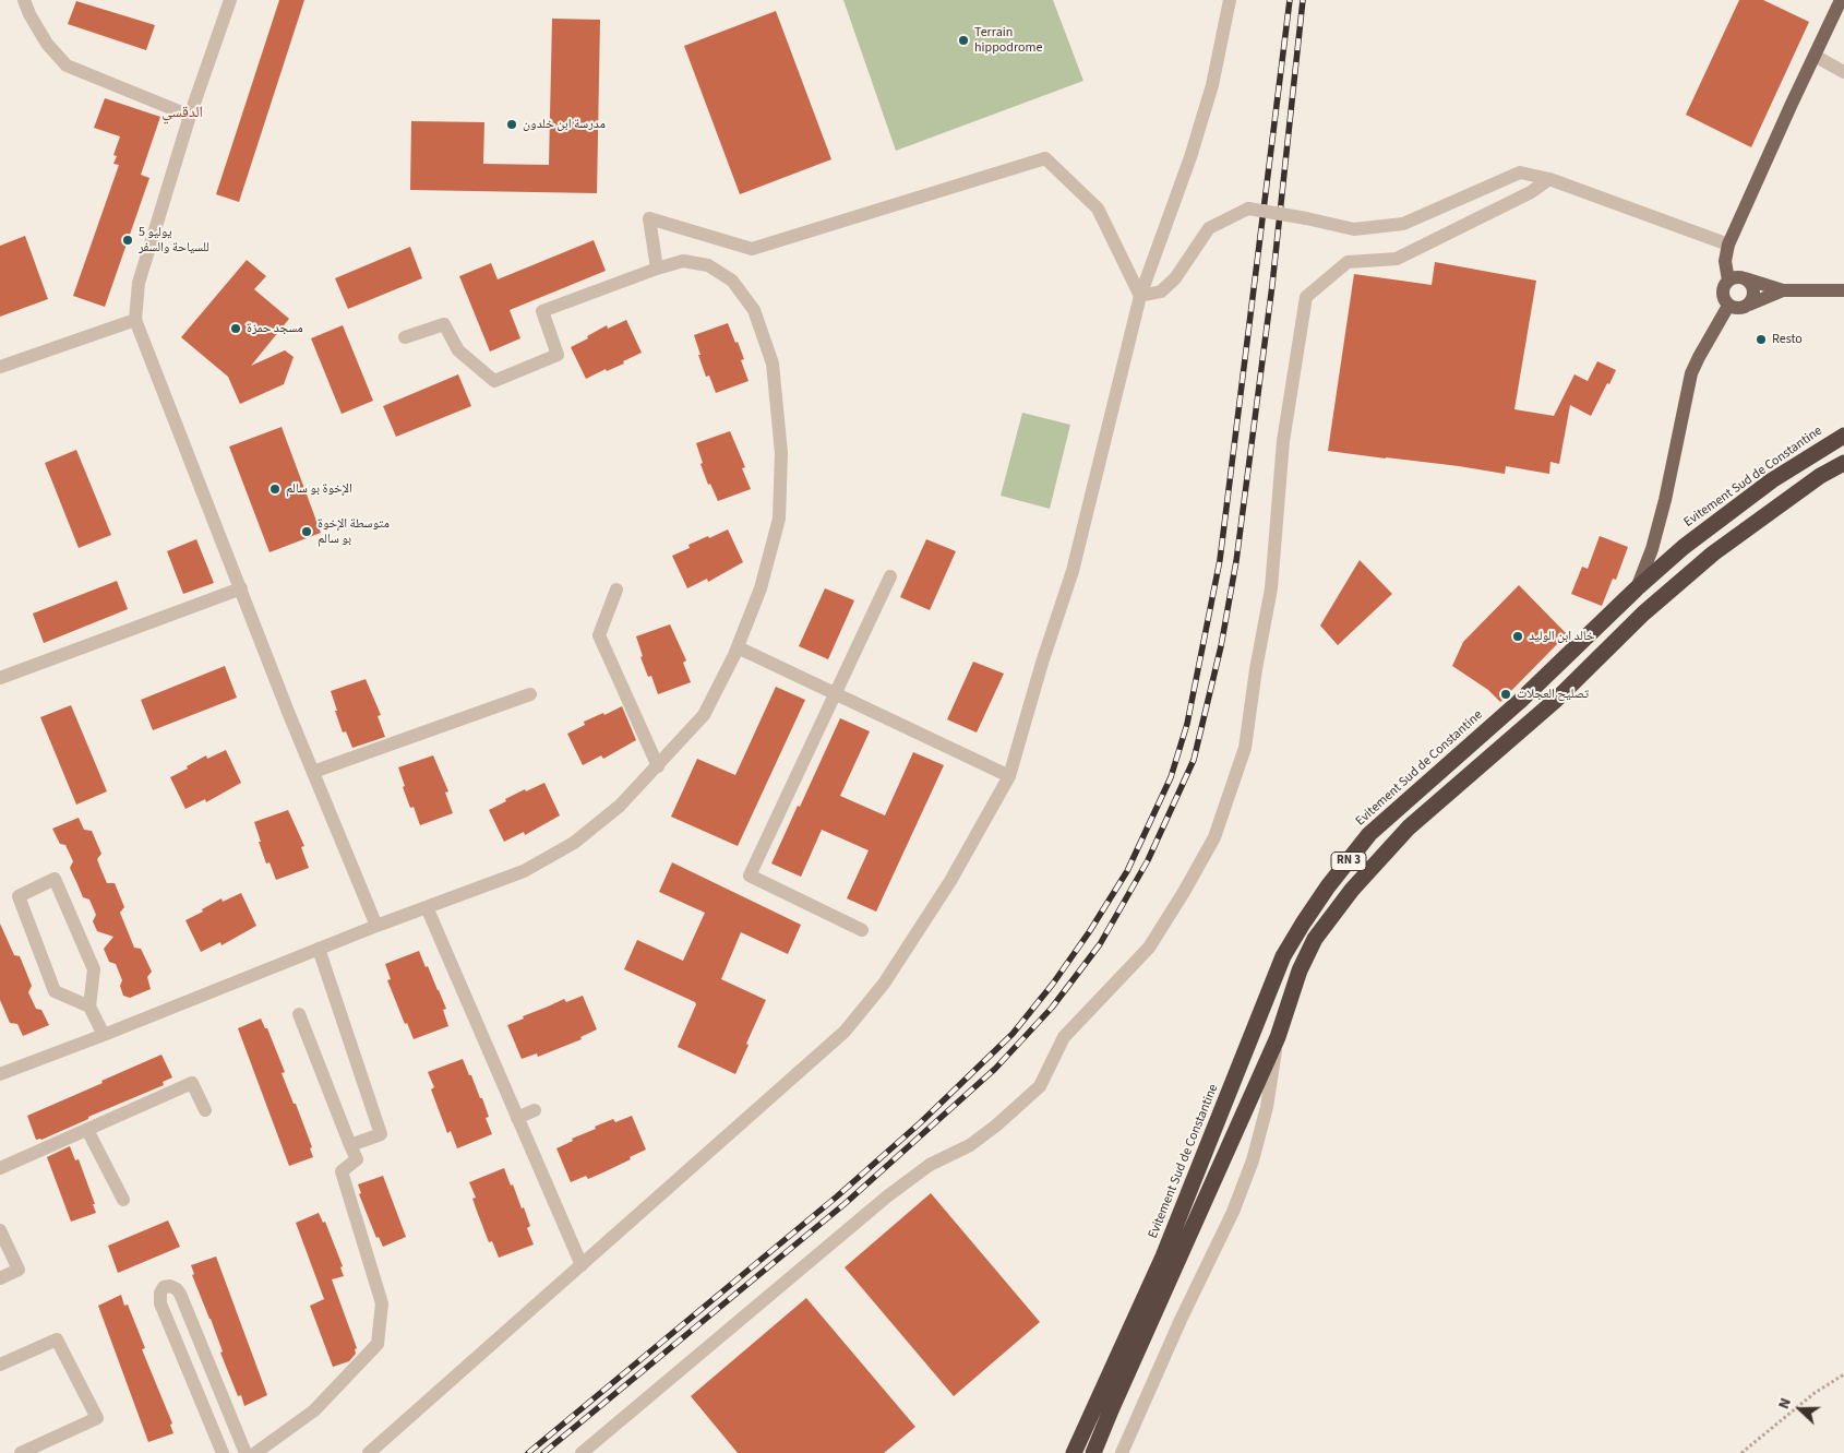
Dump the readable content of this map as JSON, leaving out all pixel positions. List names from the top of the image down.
{
  "streets": {
    "highway": ["Evitement Sud de Constantine", "RN 3"]
  },
  "districts": ["الدقسي"],
  "places": [
    "Terrain hippodrome",
    "مدرسة ابن خلدون",
    "5 يوليو للسياحة والسفر",
    "مسجد حمزة",
    "Resto",
    "الإخوة بو سالم",
    "متوسطة الإخوة بو سالم",
    "خالد ابن الوليد",
    "تصليح العجلات"
  ],
  "north": "left"
}
